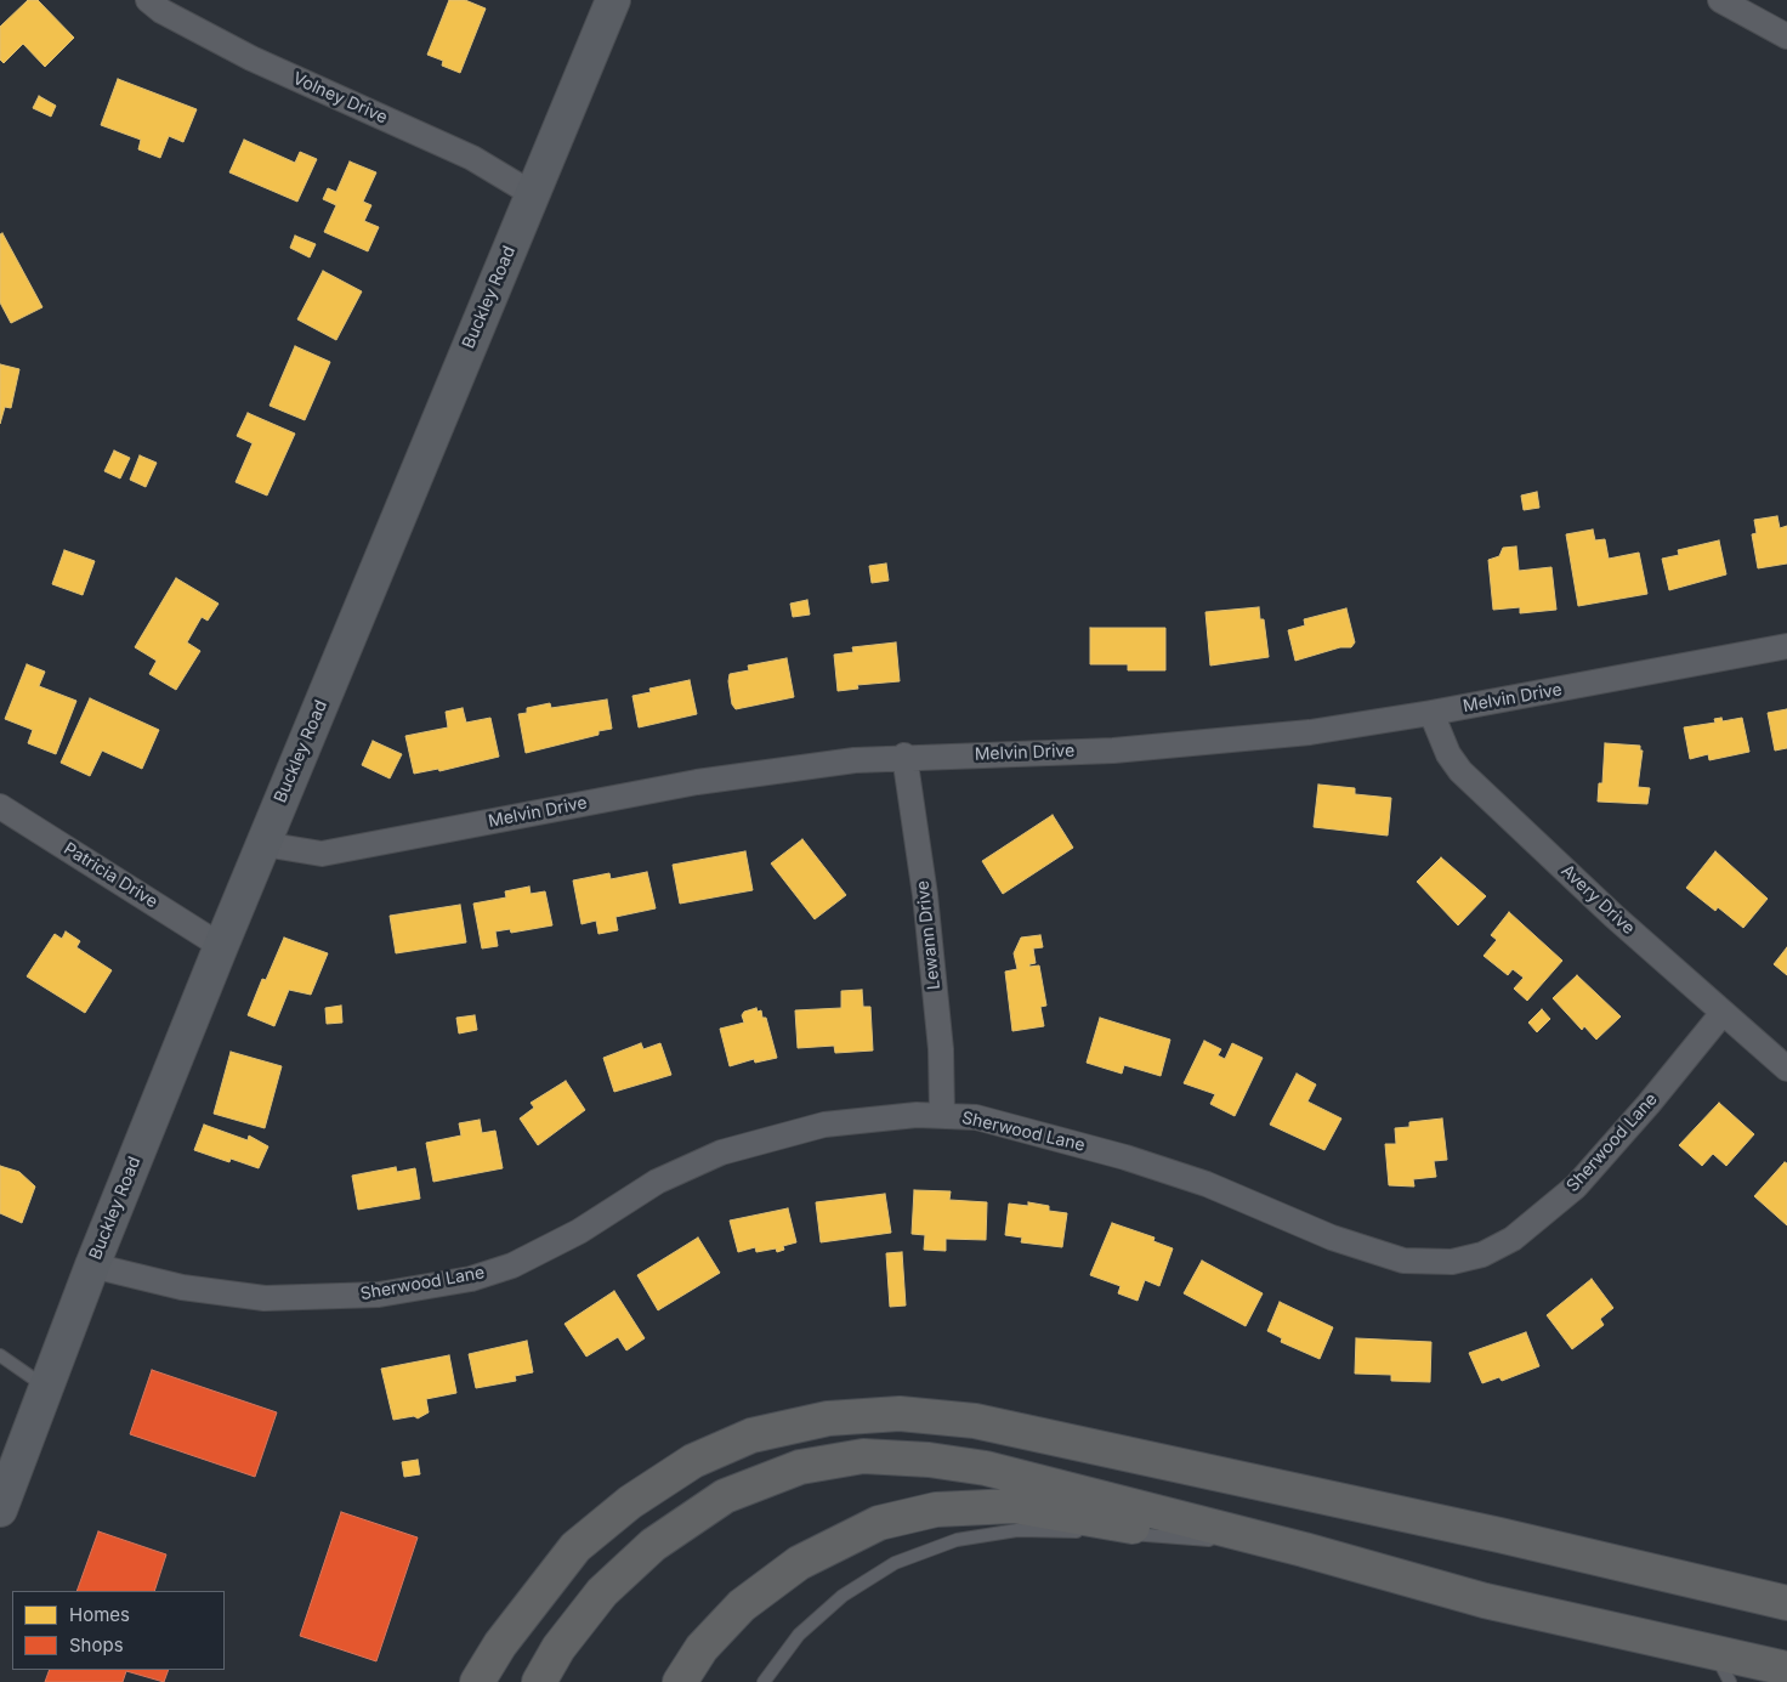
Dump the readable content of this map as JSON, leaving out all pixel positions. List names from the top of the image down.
{
  "streets": {
    "street": [
      "Volney Drive",
      "Buckley Road",
      "Melvin Drive",
      "Patricia Drive",
      "Avery Drive",
      "Lewann Drive",
      "Sherwood Lane"
    ]
  },
  "crossings": [
    ["Volney Drive", "Buckley Road"],
    ["Buckley Road", "Melvin Drive"],
    ["Buckley Road", "Patricia Drive"],
    ["Buckley Road", "Sherwood Lane"],
    ["Melvin Drive", "Avery Drive"],
    ["Melvin Drive", "Lewann Drive"],
    ["Avery Drive", "Sherwood Lane"],
    ["Lewann Drive", "Sherwood Lane"]
  ],
  "legend": ["Homes", "Shops"]
}
